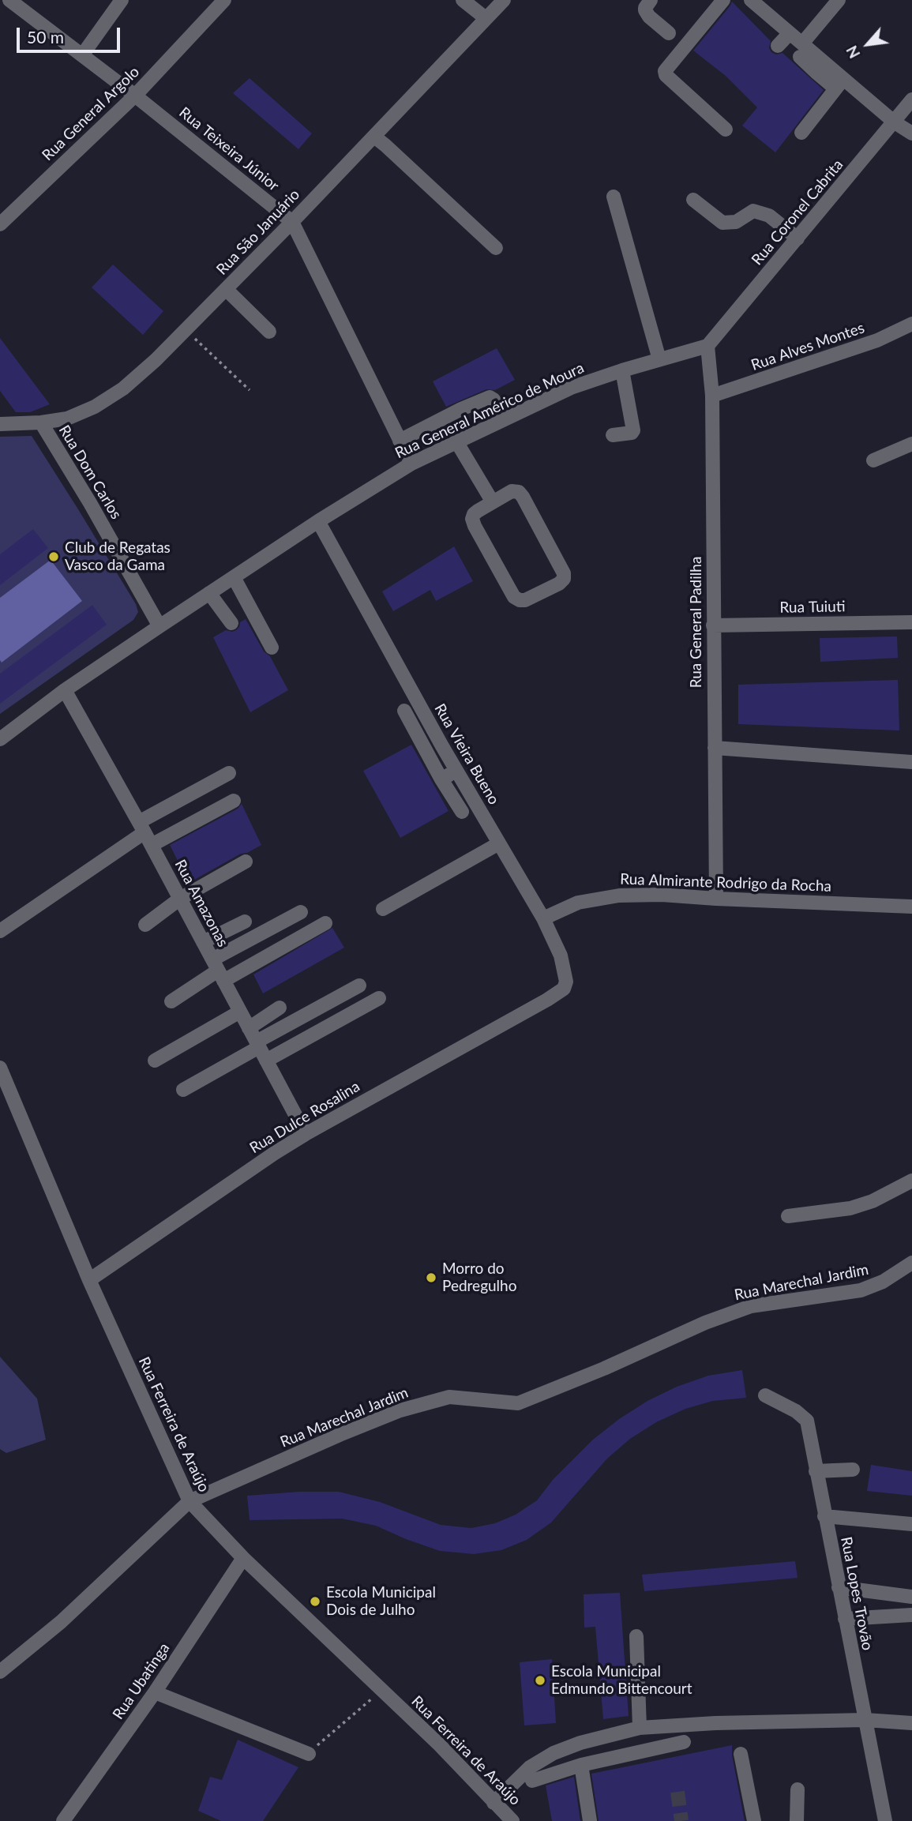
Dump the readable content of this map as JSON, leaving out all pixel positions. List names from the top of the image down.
{
  "streets": {
    "street": [
      "Rua General Argolo",
      "Rua Teixeira Júnior",
      "Rua Coronel Cabrita",
      "Rua São Januário",
      "Rua Alves Montes",
      "Rua General Américo de Moura",
      "Rua Dom Carlos",
      "Rua Tuiuti",
      "Rua General Padilha",
      "Rua Vieira Bueno",
      "Rua Almirante Rodrigo da Rocha",
      "Rua Amazonas",
      "Rua Dulce Rosalina",
      "Rua Marechal Jardim",
      "Rua Ferreira de Araújo",
      "Rua Lopes Trovão",
      "Rua Ubatinga"
    ]
  },
  "crossings": [
    ["Rua General Argolo", "Rua Teixeira Júnior"],
    ["Rua Teixeira Júnior", "Rua São Januário"],
    ["Rua Teixeira Júnior", "Rua General Américo de Moura"],
    ["Rua Coronel Cabrita", "Rua General Américo de Moura"],
    ["Rua Coronel Cabrita", "Rua General Padilha"],
    ["Rua São Januário", "Rua Dom Carlos"],
    ["Rua Alves Montes", "Rua General Padilha"],
    ["Rua General Américo de Moura", "Rua Dom Carlos"],
    ["Rua General Américo de Moura", "Rua General Padilha"],
    ["Rua General Américo de Moura", "Rua Vieira Bueno"],
    ["Rua General Américo de Moura", "Rua Amazonas"],
    ["Rua Tuiuti", "Rua General Padilha"],
    ["Rua General Padilha", "Rua Almirante Rodrigo da Rocha"],
    ["Rua Vieira Bueno", "Rua Almirante Rodrigo da Rocha"],
    ["Rua Vieira Bueno", "Rua Dulce Rosalina"],
    ["Rua Amazonas", "Rua Dulce Rosalina"],
    ["Rua Dulce Rosalina", "Rua Ferreira de Araújo"],
    ["Rua Marechal Jardim", "Rua Ferreira de Araújo"],
    ["Rua Ferreira de Araújo", "Rua Ubatinga"]
  ],
  "places": [
    "Club de Regatas Vasco da Gama",
    "Morro do Pedregulho",
    "Escola Municipal Dois de Julho",
    "Escola Municipal Edmundo Bittencourt"
  ],
  "scale_bar": "50 m",
  "north": "bottom left"
}
